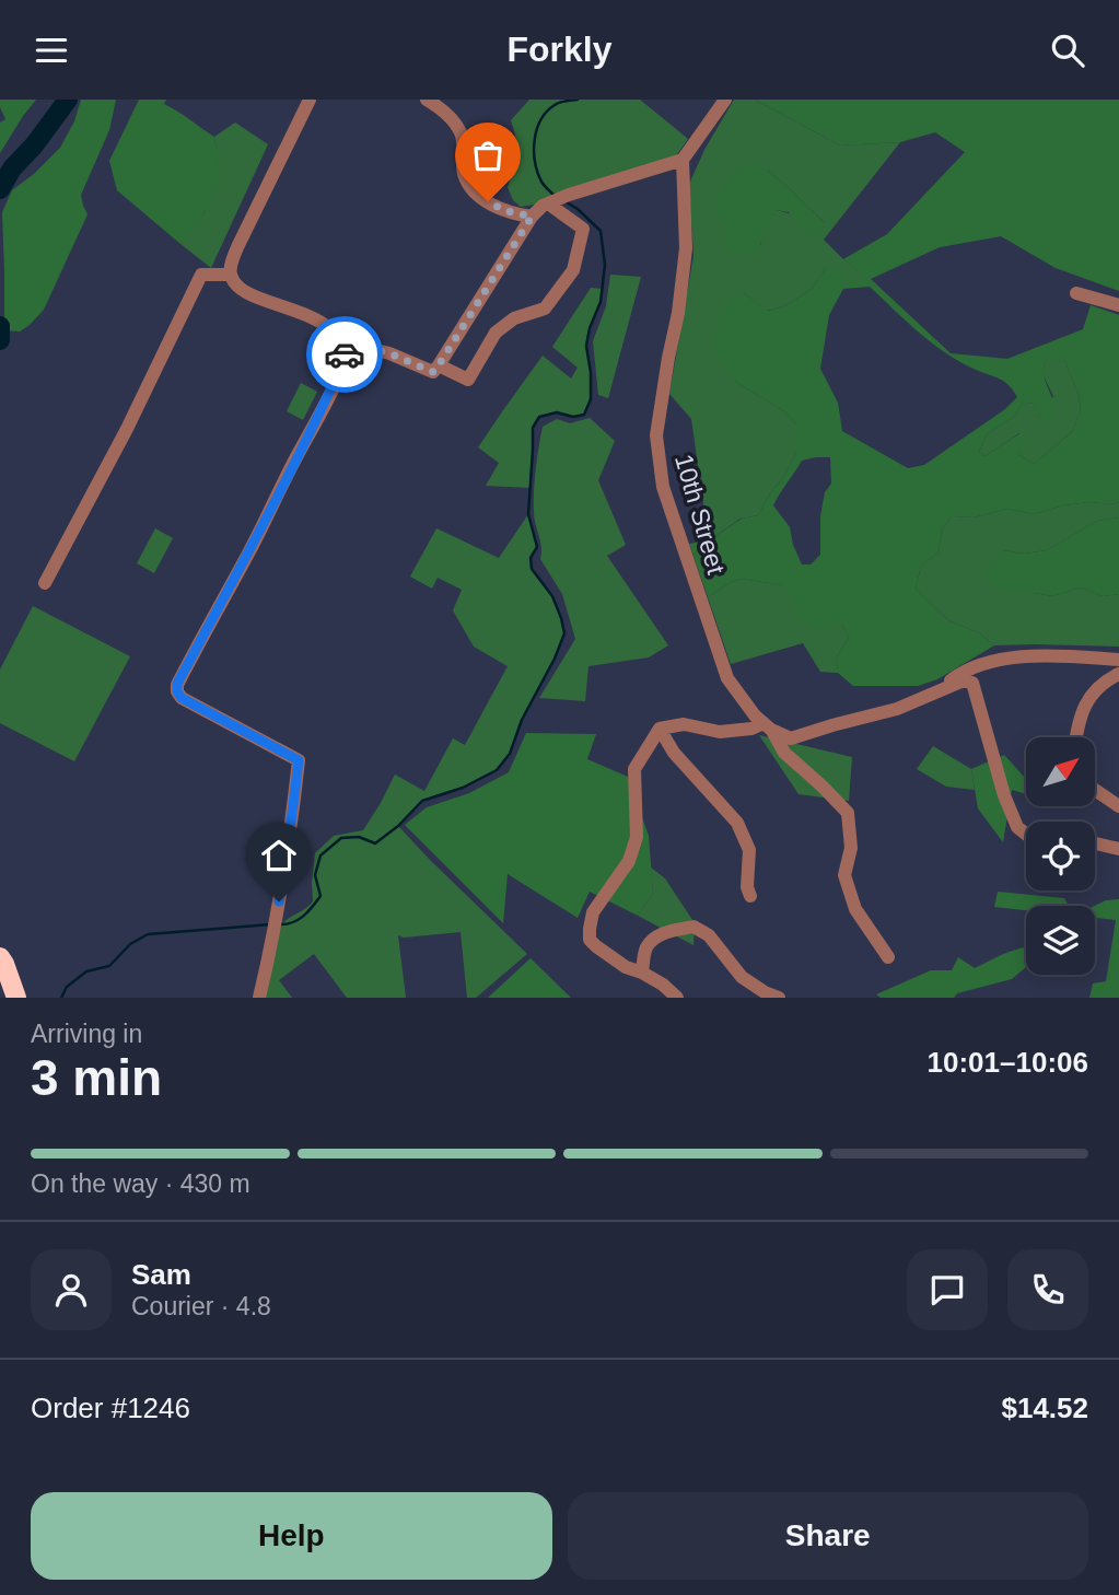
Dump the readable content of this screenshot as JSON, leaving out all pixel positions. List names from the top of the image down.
{
  "streets": {
    "street": ["10th Street"]
  },
  "north": "top right",
  "page": {
    "header": "Forkly",
    "heading": ["3 min", "Arriving in", "10:01–10:06"],
    "panel": [
      "Sam",
      "Courier · 4.8",
      "Order #1246",
      "$14.52"
    ],
    "bar": "On the way · 430 m",
    "buttons": ["Help", "Share"]
  }
}
